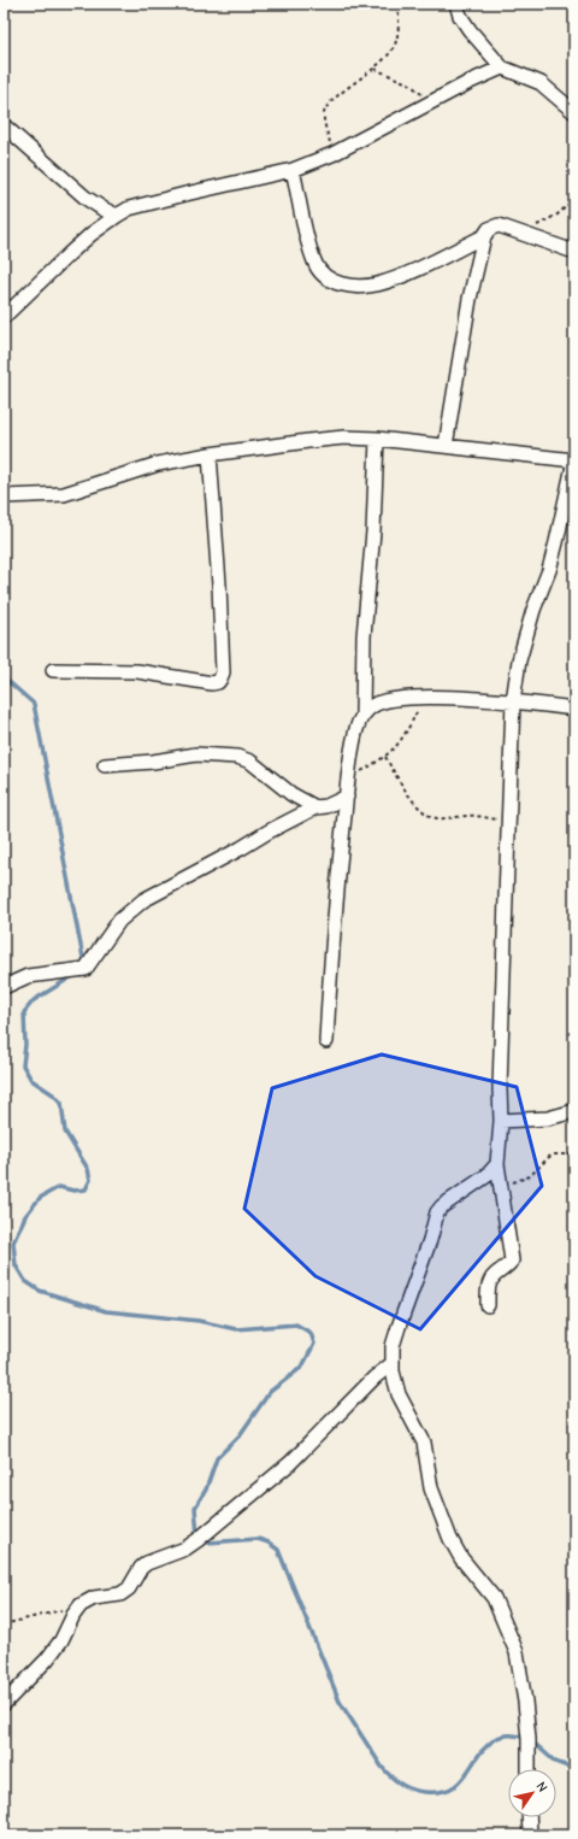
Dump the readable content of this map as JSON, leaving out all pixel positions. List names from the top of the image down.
{
  "north": "top right"
}
